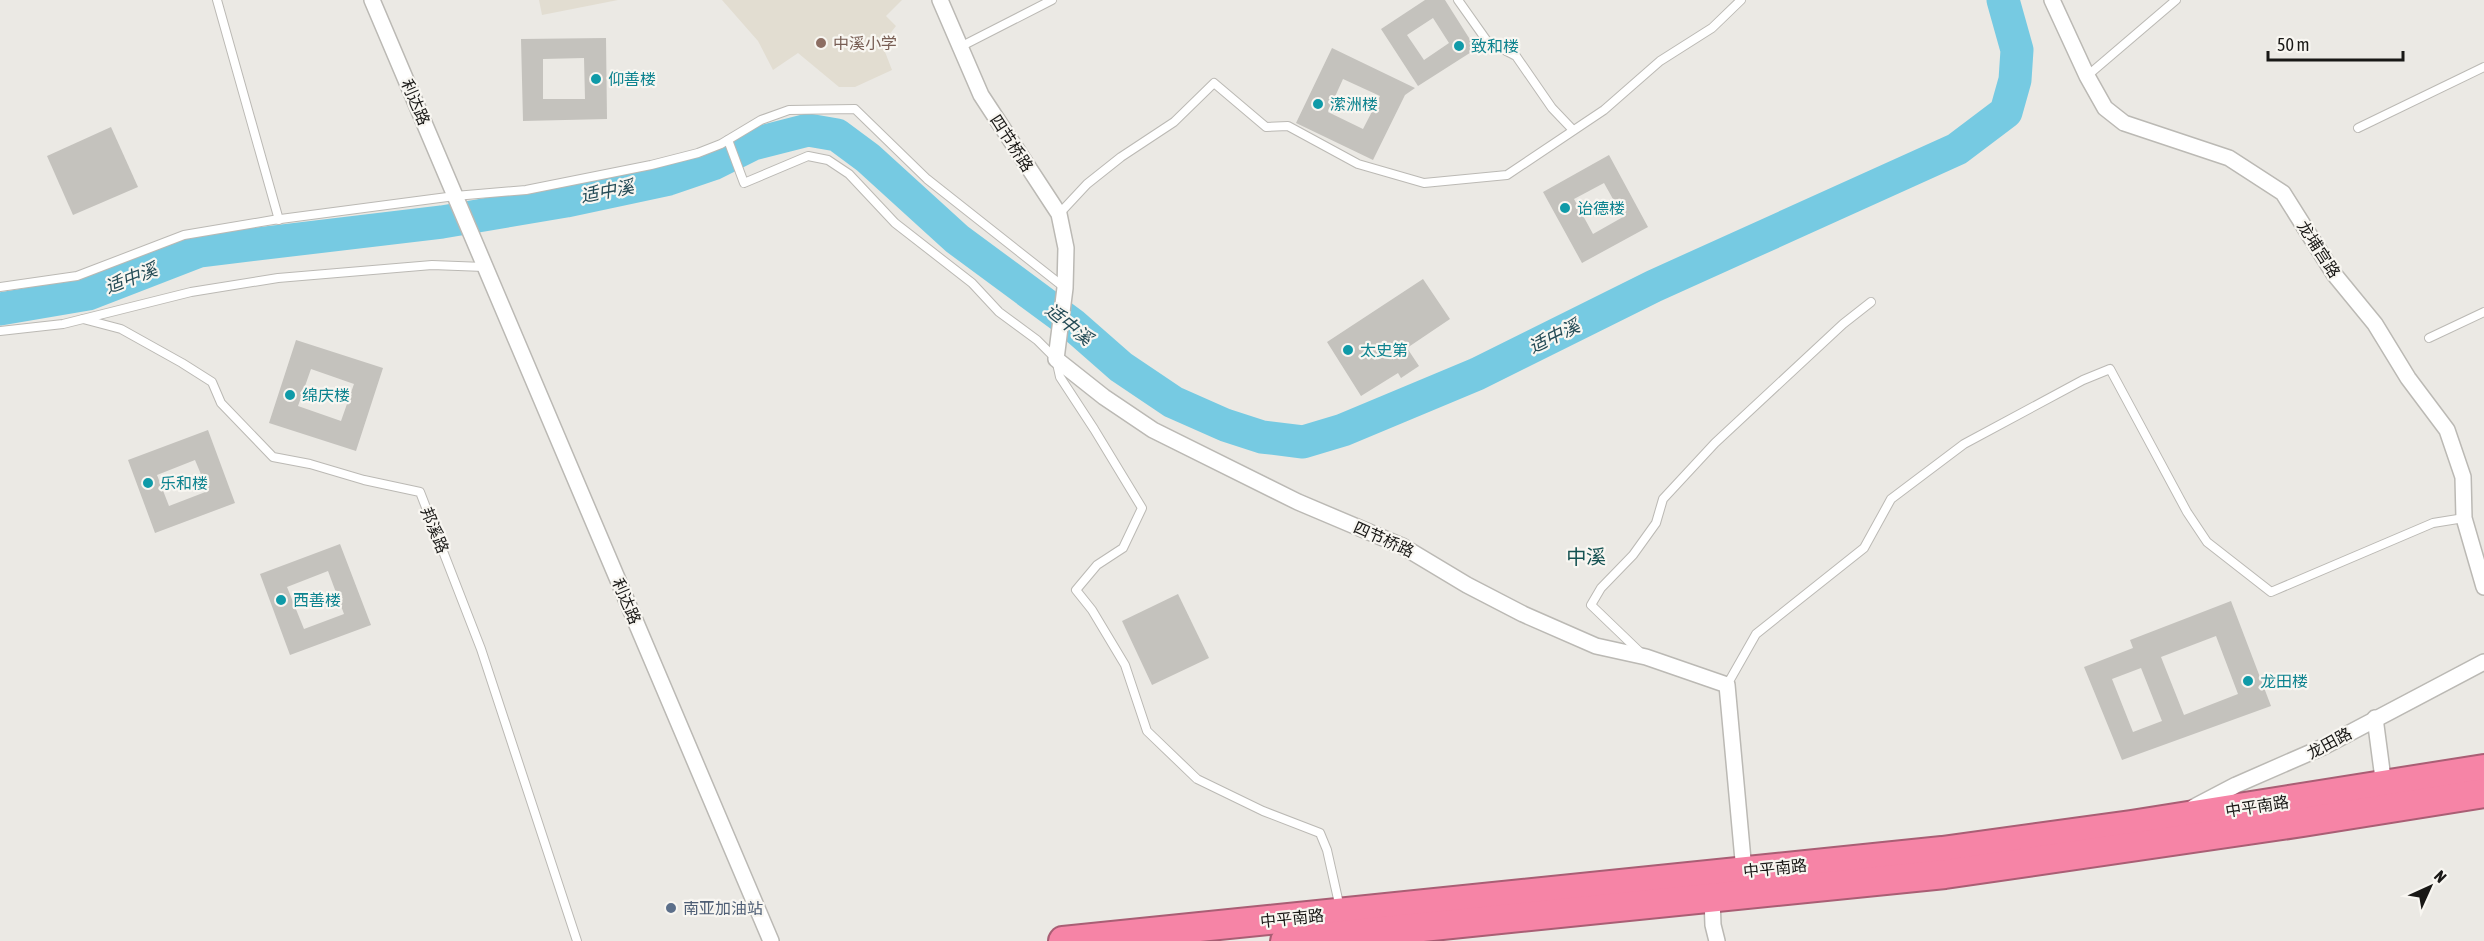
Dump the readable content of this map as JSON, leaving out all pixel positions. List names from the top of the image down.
{
  "streets": {
    "highway": ["中平南路"],
    "street": [
      "利达路",
      "四节桥路",
      "龙埔宫路",
      "龙田路"
    ],
    "lane": ["邦溪路"]
  },
  "crossings": [
    ["龙田路", "中平南路"]
  ],
  "districts": ["中溪"],
  "water": ["适中溪"],
  "places": [
    "中溪小学",
    "致和楼",
    "仰善楼",
    "潆洲楼",
    "诒德楼",
    "太史第",
    "绵庆楼",
    "乐和楼",
    "西善楼",
    "龙田楼",
    "南亚加油站"
  ],
  "scale_bar": "50 m",
  "north": "top right"
}
